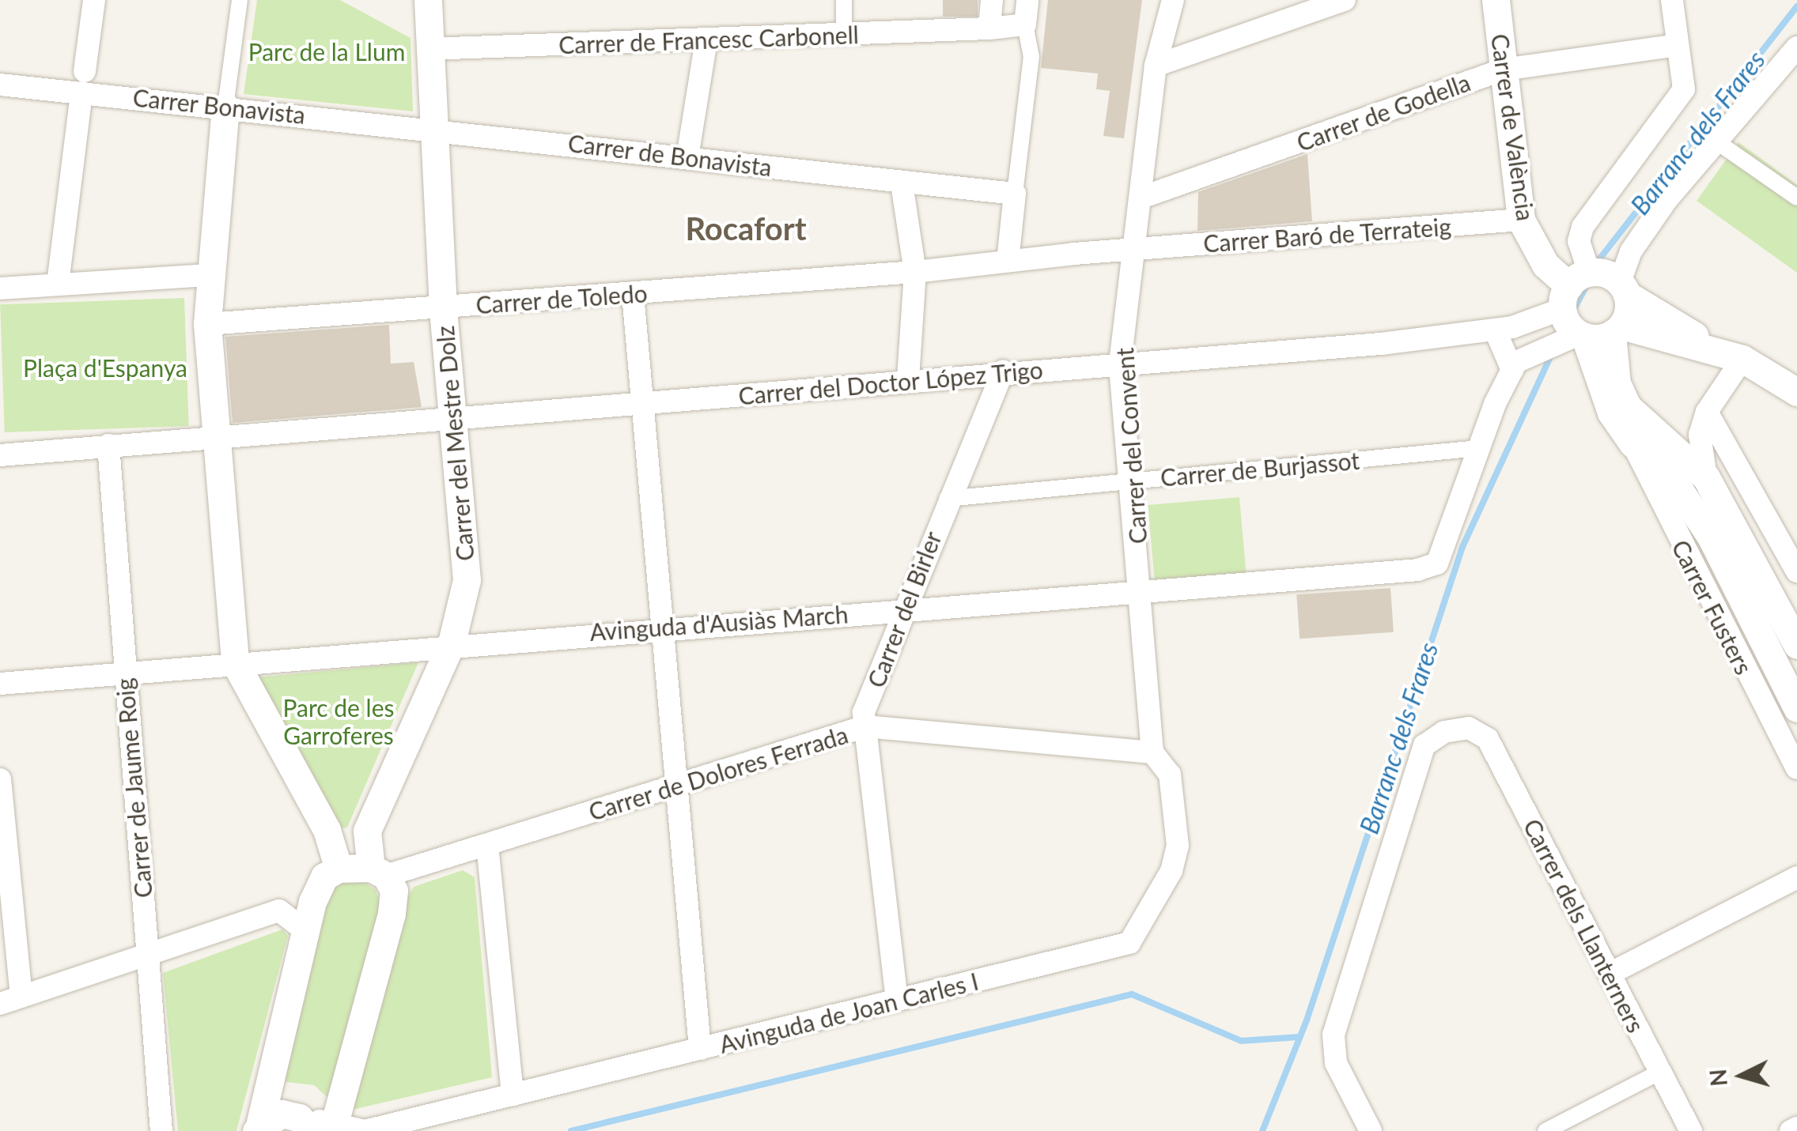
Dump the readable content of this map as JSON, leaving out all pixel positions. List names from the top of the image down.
{
  "streets": {
    "street": [
      "Carrer de Francesc Carbonell",
      "Carrer Bonavista",
      "Carrer de Godella",
      "Carrer de València",
      "Carrer de Bonavista",
      "Carrer Baró de Terrateig",
      "Carrer de Toledo",
      "Carrer del Doctor López Trigo",
      "Carrer del Mestre Dolz",
      "Carrer del Convent",
      "Carrer de Burjassot",
      "Carrer Fusters",
      "Carrer del Birler",
      "Avinguda d'Ausiàs March",
      "Carrer de Dolores Ferrada",
      "Carrer de Jaume Roig",
      "Carrer dels Llanterners",
      "Avinguda de Joan Carles I"
    ]
  },
  "crossings": [
    ["Carrer de Francesc Carbonell", "Carrer del Mestre Dolz"],
    ["Carrer Bonavista", "Carrer de Bonavista"],
    ["Carrer Bonavista", "Carrer del Mestre Dolz"],
    ["Carrer de Godella", "Carrer de València"],
    ["Carrer de Godella", "Carrer del Convent"],
    ["Carrer de València", "Carrer Baró de Terrateig"],
    ["Carrer de València", "Carrer del Doctor López Trigo"],
    ["Carrer de Bonavista", "Carrer del Mestre Dolz"],
    ["Carrer Baró de Terrateig", "Carrer de Toledo"],
    ["Carrer Baró de Terrateig", "Carrer del Convent"],
    ["Carrer de Toledo", "Carrer del Mestre Dolz"],
    ["Carrer del Doctor López Trigo", "Carrer del Mestre Dolz"],
    ["Carrer del Doctor López Trigo", "Carrer del Convent"],
    ["Carrer del Doctor López Trigo", "Carrer del Birler"],
    ["Carrer del Mestre Dolz", "Avinguda d'Ausiàs March"],
    ["Carrer del Mestre Dolz", "Carrer de Dolores Ferrada"],
    ["Carrer del Mestre Dolz", "Avinguda de Joan Carles I"],
    ["Carrer del Convent", "Carrer de Burjassot"],
    ["Carrer del Convent", "Avinguda d'Ausiàs March"],
    ["Carrer del Convent", "Carrer de Dolores Ferrada"],
    ["Carrer del Convent", "Avinguda de Joan Carles I"],
    ["Carrer de Burjassot", "Carrer del Birler"],
    ["Carrer de Burjassot", "Avinguda d'Ausiàs March"],
    ["Carrer del Birler", "Avinguda d'Ausiàs March"],
    ["Carrer del Birler", "Carrer de Dolores Ferrada"],
    ["Carrer del Birler", "Avinguda de Joan Carles I"],
    ["Avinguda d'Ausiàs March", "Carrer de Jaume Roig"],
    ["Carrer de Dolores Ferrada", "Avinguda de Joan Carles I"]
  ],
  "districts": ["Rocafort"],
  "water": ["Barranc dels Frares"],
  "parks": ["Parc de la Llum", "Plaça d'Espanya", "Parc de les Garroferes"],
  "north": "left"
}
